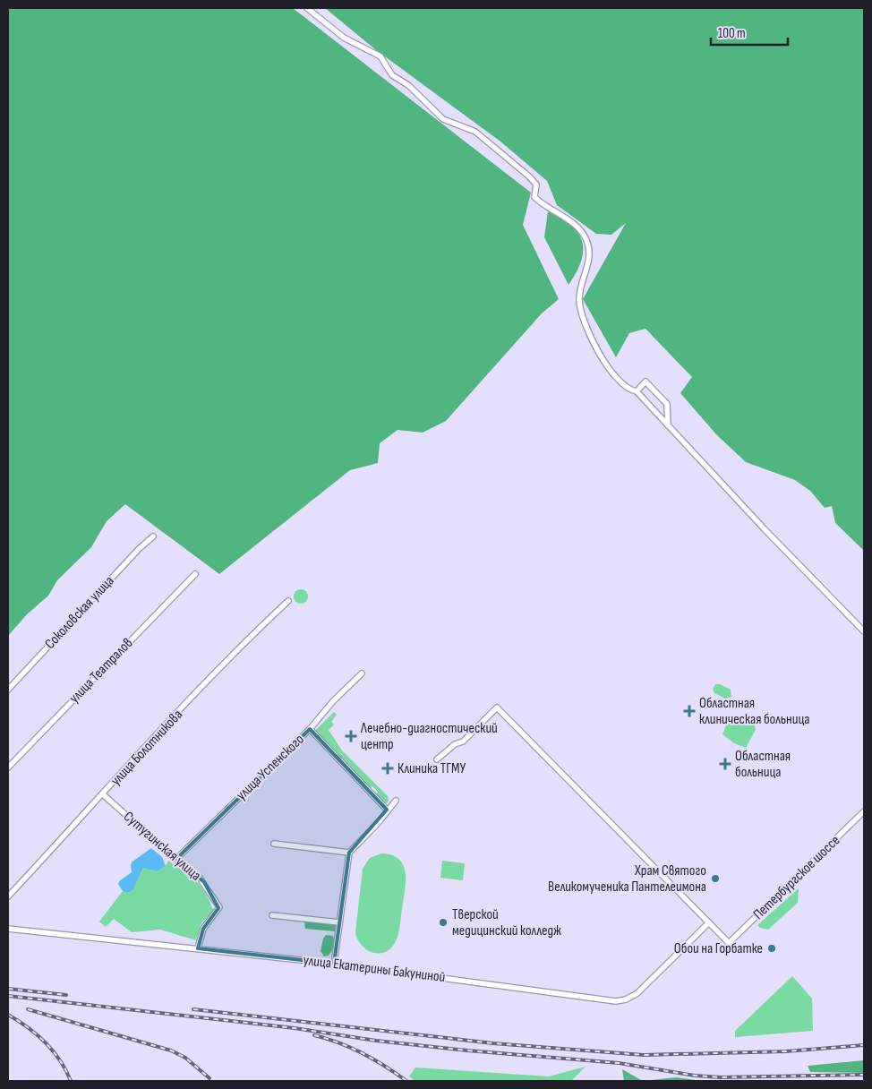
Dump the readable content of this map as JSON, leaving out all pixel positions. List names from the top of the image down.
{
  "streets": {
    "street": [
      "Соколовская улица",
      "улица Театралов",
      "улица Болотникова",
      "улица Успенского",
      "Сутугинская улица",
      "Петербургское шоссе",
      "улица Екатерины Бакуниной"
    ]
  },
  "crossings": [
    ["улица Болотникова", "Сутугинская улица"],
    ["улица Успенского", "Сутугинская улица"],
    ["Сутугинская улица", "улица Екатерины Бакуниной"]
  ],
  "places": {
    "health": [
      "Областная клиническая больница",
      "Лечебно-диагностический центр",
      "Областная больница",
      "Клиника ТГМУ"
    ],
    "other": ["Храм Святого Великомученика Пантелеимона", "Тверской медицинский колледж", "Обои на Горбатке"]
  },
  "scale_bar": "100 m"
}
